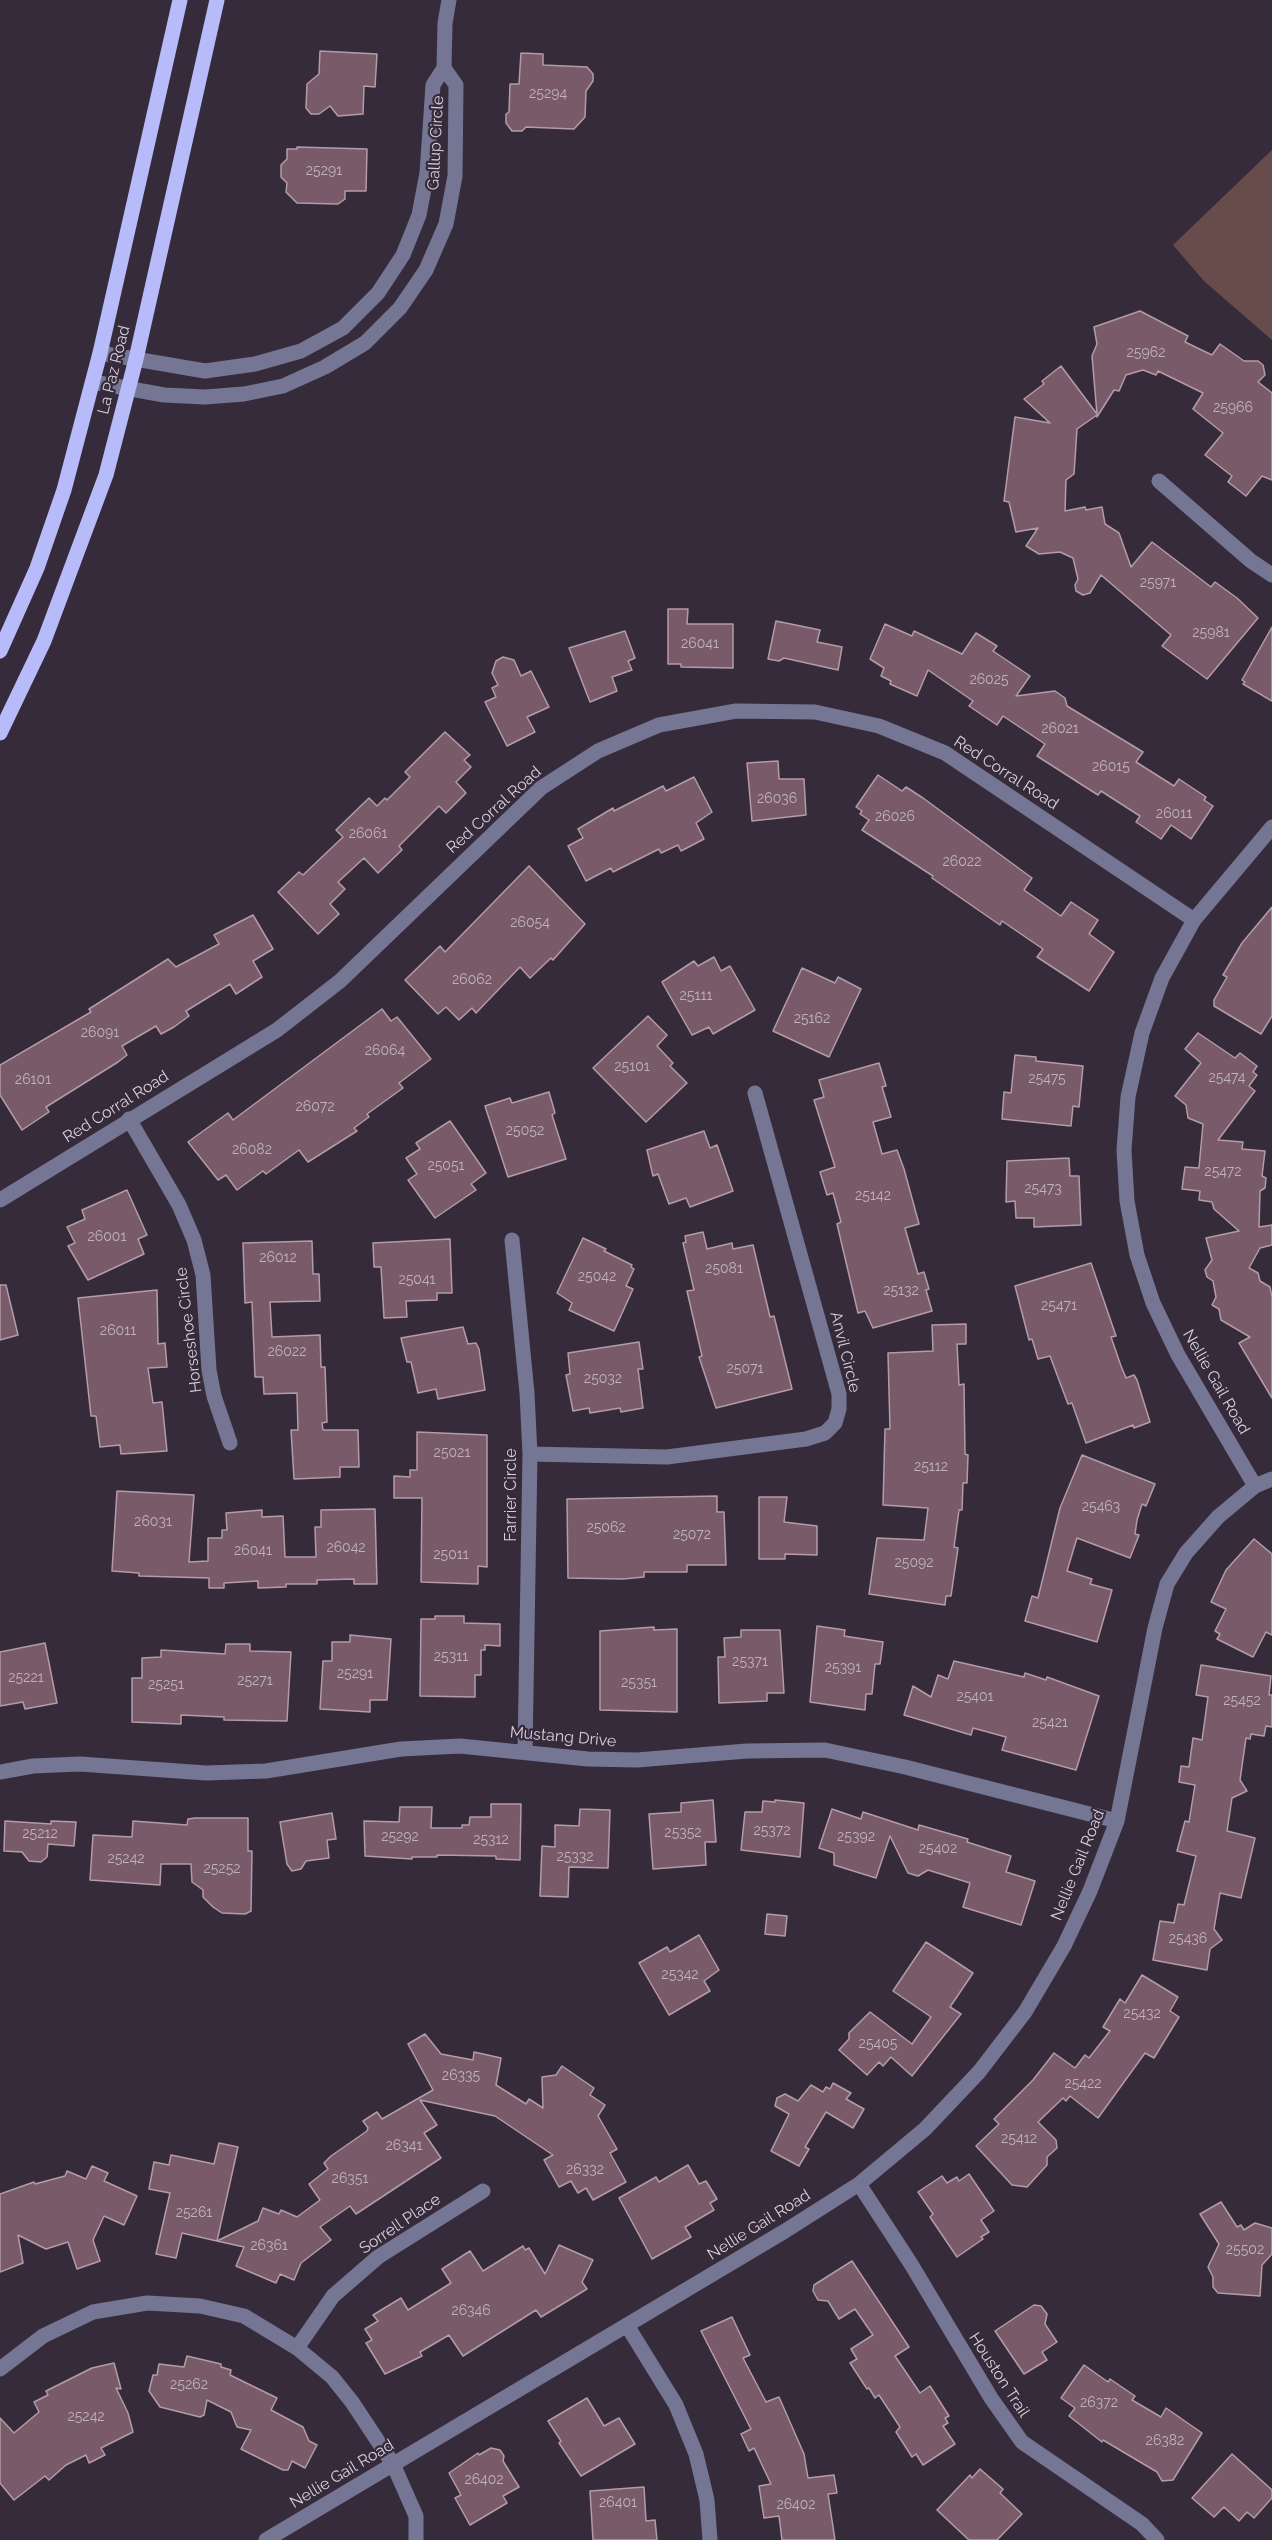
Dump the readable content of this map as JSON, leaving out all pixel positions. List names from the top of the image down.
{
  "streets": {
    "main road": ["La Paz Road"],
    "street": [
      "Gallup Circle",
      "Red Corral Road",
      "Horseshoe Circle",
      "Anvil Circle",
      "Nellie Gail Road",
      "Farrier Circle",
      "Mustang Drive",
      "Sorrell Place",
      "Houston Trail"
    ]
  },
  "crossings": [
    ["Gallup Circle", "La Paz Road"],
    ["Red Corral Road", "Horseshoe Circle"],
    ["Red Corral Road", "Nellie Gail Road"],
    ["Anvil Circle", "Farrier Circle"],
    ["Nellie Gail Road", "Mustang Drive"],
    ["Nellie Gail Road", "Houston Trail"],
    ["Farrier Circle", "Mustang Drive"]
  ],
  "house_numbers": [
    "25294",
    "25291",
    "25962",
    "25966",
    "25971",
    "25981",
    "26041",
    "26025",
    "26021",
    "26015",
    "26036",
    "26011",
    "26026",
    "26061",
    "26022",
    "26054",
    "26062",
    "25111",
    "25162",
    "26091",
    "26064",
    "25101",
    "25474",
    "25475",
    "26101",
    "26072",
    "25052",
    "26082",
    "25051",
    "25472",
    "25473",
    "25142",
    "26001",
    "26012",
    "25081",
    "25042",
    "25041",
    "25132",
    "25471",
    "26011",
    "26022",
    "25071",
    "25032",
    "25021",
    "25112",
    "25463",
    "26031",
    "25062",
    "25072",
    "26042",
    "26041",
    "25011",
    "25092",
    "25311",
    "25371",
    "25391",
    "25291",
    "25221",
    "25271",
    "25351",
    "25251",
    "25401",
    "25452",
    "25421",
    "25372",
    "25352",
    "25212",
    "25292",
    "25392",
    "25312",
    "25402",
    "25332",
    "25242",
    "25252",
    "25436",
    "25342",
    "25432",
    "25405",
    "26335",
    "25422",
    "25412",
    "26341",
    "26332",
    "26351",
    "25261",
    "26361",
    "25502",
    "26346",
    "25262",
    "26372",
    "25242",
    "26382",
    "26402",
    "26401",
    "26402"
  ]
}
